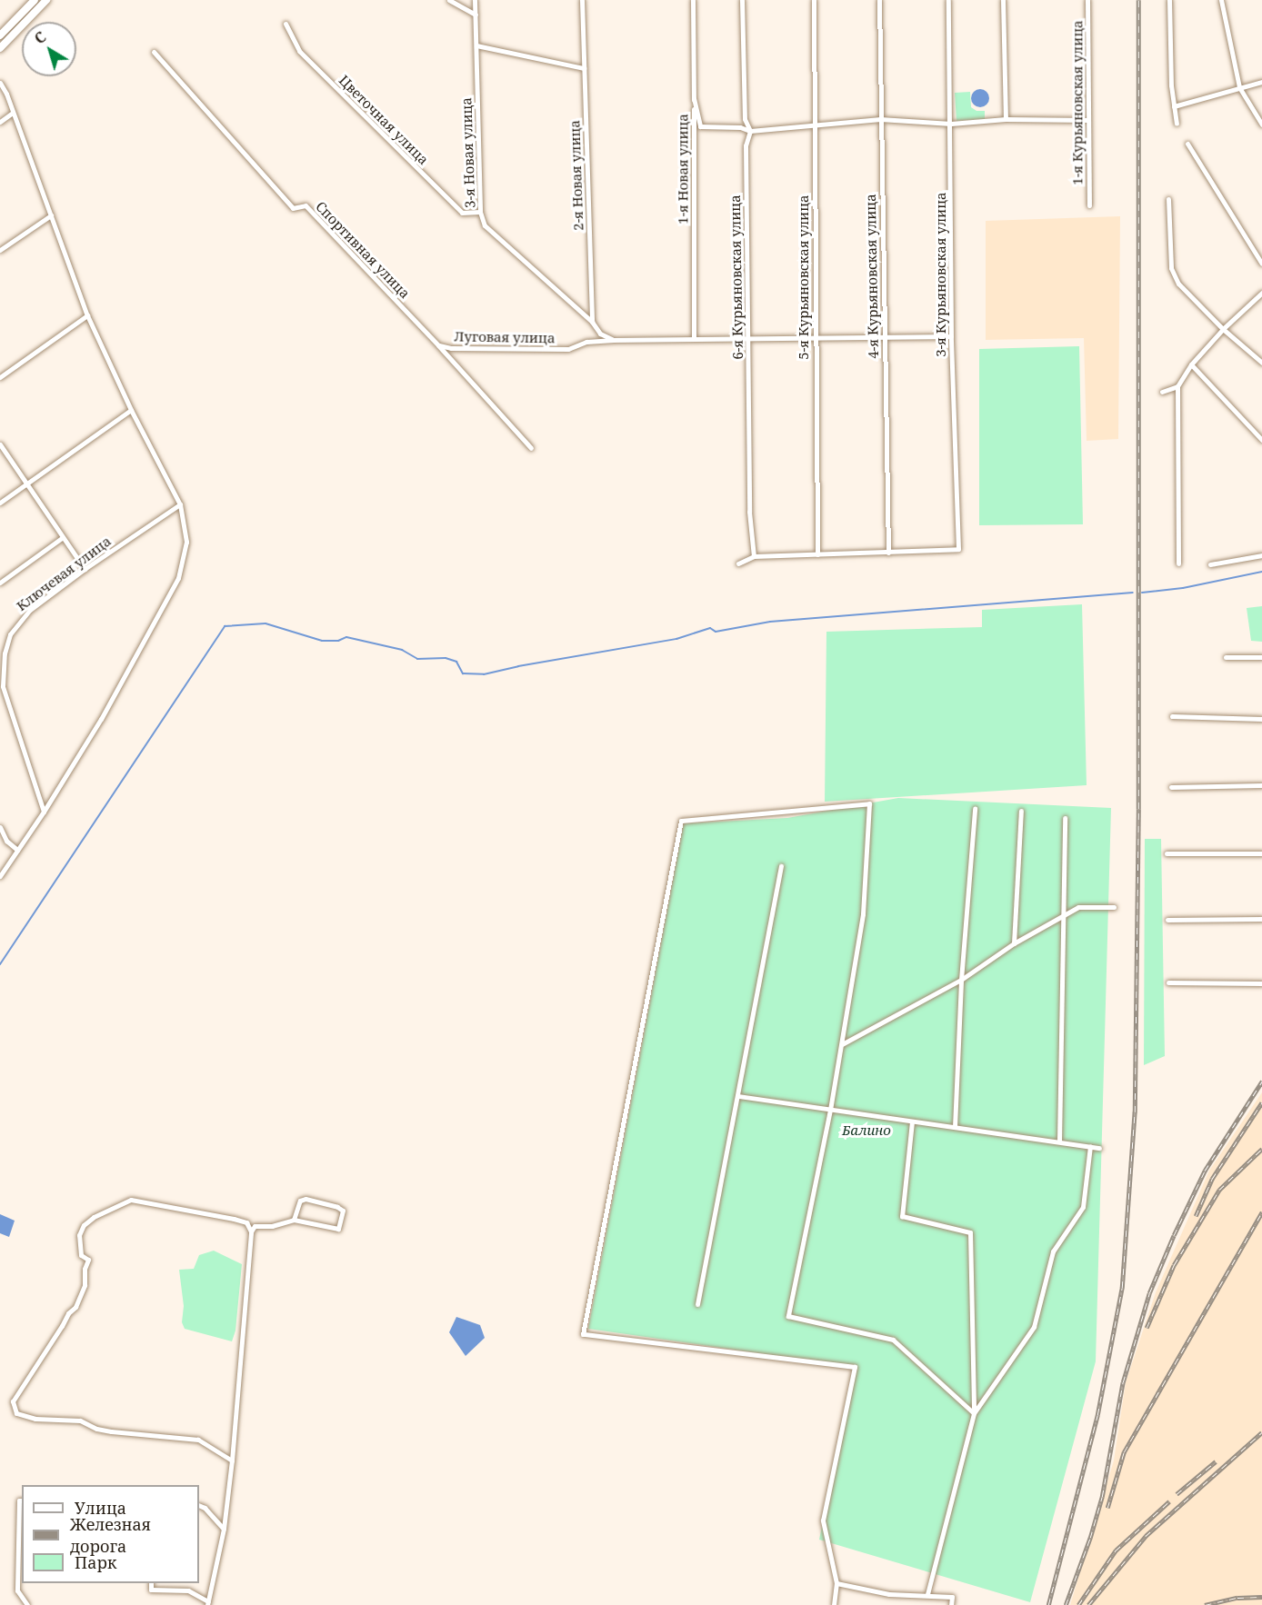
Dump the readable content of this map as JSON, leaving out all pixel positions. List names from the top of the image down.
{
  "streets": {
    "street": [
      "1-я Курьяновская улица",
      "Цветочная улица",
      "3-я Новая улица",
      "1-я Новая улица",
      "2-я Новая улица",
      "Спортивная улица",
      "3-я Курьяновская улица",
      "4-я Курьяновская улица",
      "6-я Курьяновская улица",
      "5-я Курьяновская улица",
      "Луговая улица",
      "Ключевая улица"
    ]
  },
  "crossings": [
    ["Цветочная улица", "3-я Новая улица"],
    ["3-я Новая улица", "2-я Новая улица"],
    ["1-я Новая улица", "Луговая улица"],
    ["Спортивная улица", "Луговая улица"],
    ["3-я Курьяновская улица", "4-я Курьяновская улица"],
    ["3-я Курьяновская улица", "Луговая улица"],
    ["4-я Курьяновская улица", "Луговая улица"],
    ["6-я Курьяновская улица", "Луговая улица"],
    ["5-я Курьяновская улица", "Луговая улица"]
  ],
  "parks": ["Балино"],
  "legend": ["Улица", "Железная дорога", "Парк"],
  "north": "top left"
}
